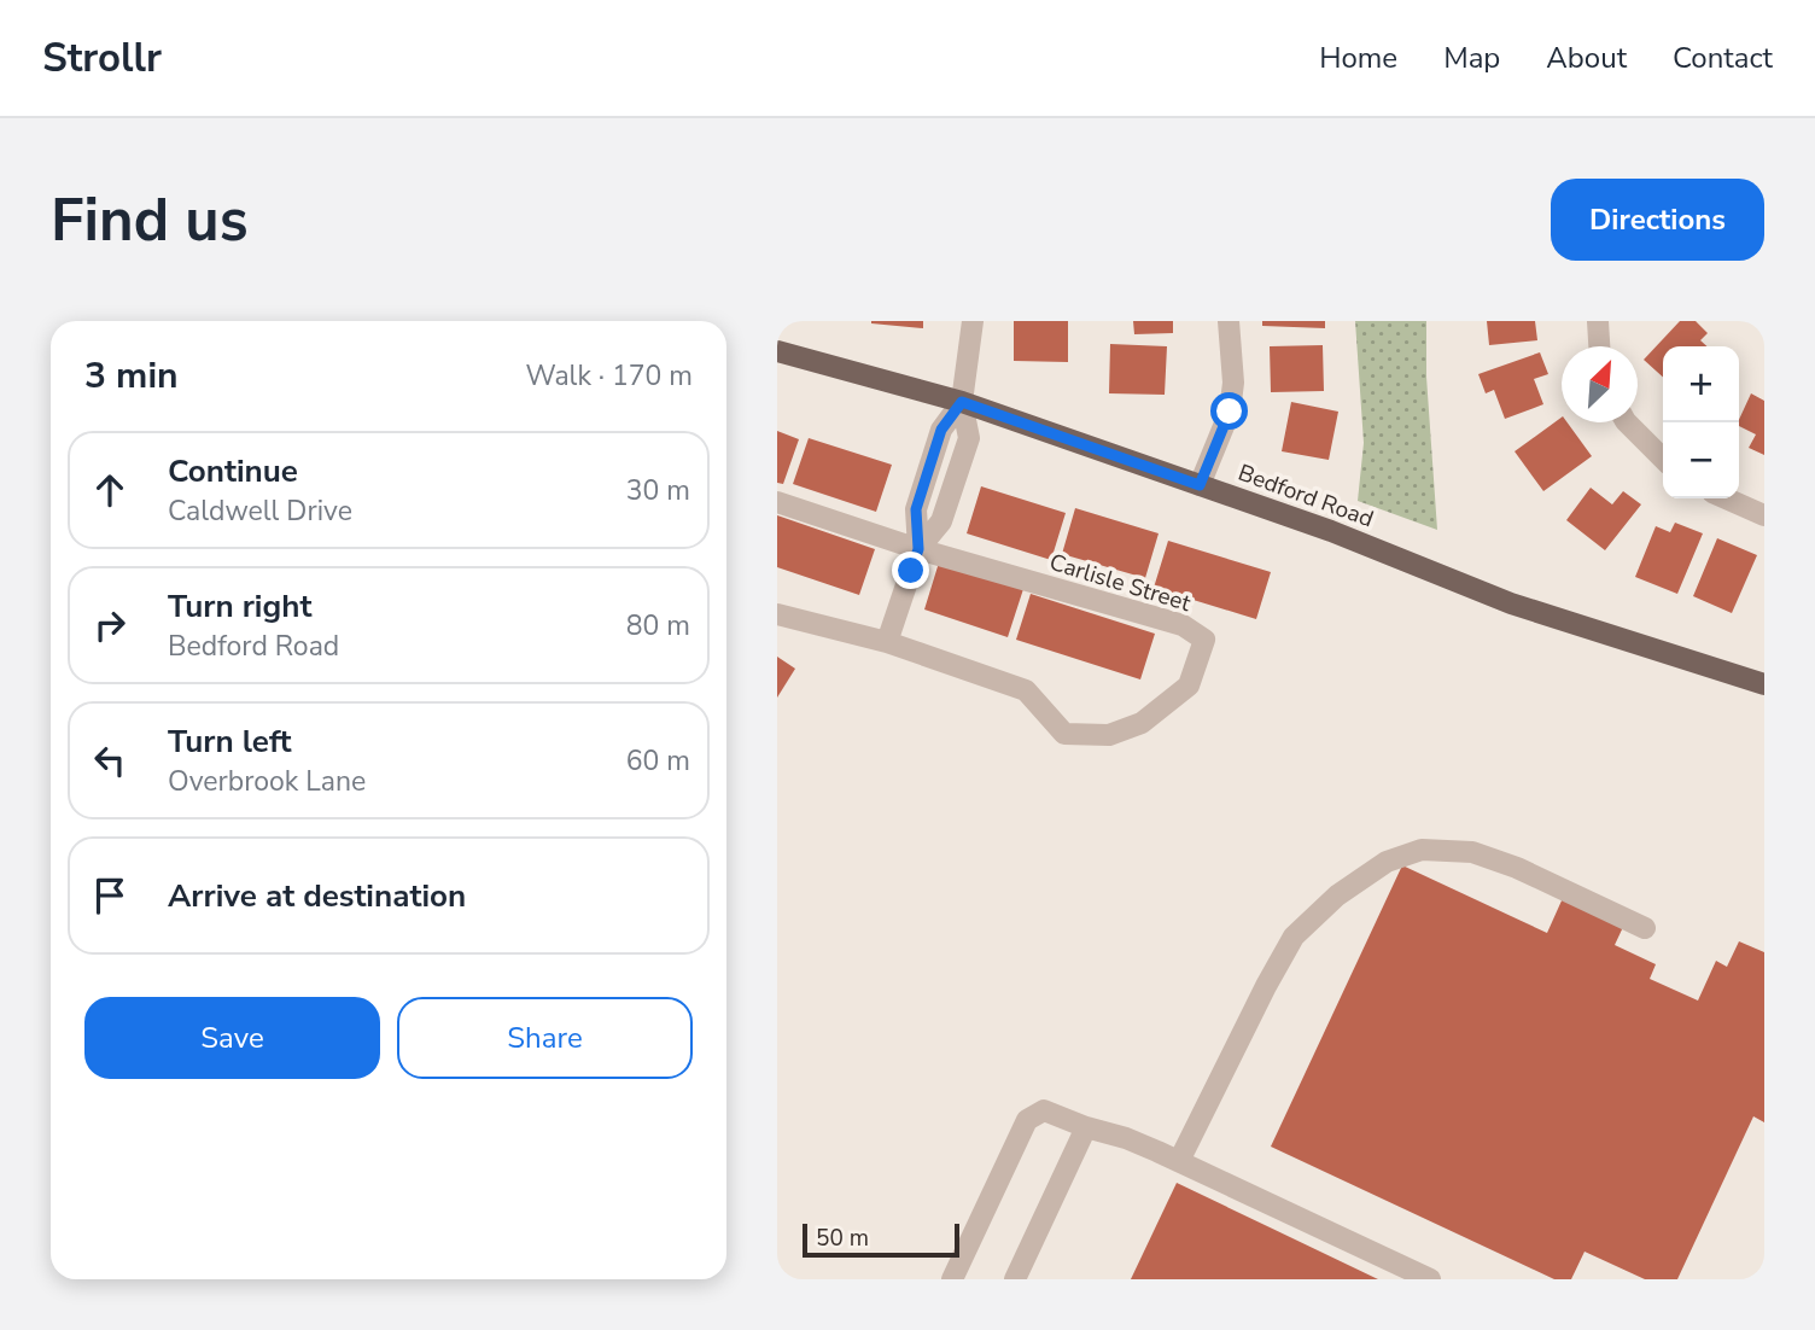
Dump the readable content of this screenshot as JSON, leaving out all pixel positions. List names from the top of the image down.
{
  "streets": {
    "main road": ["Bedford Road"],
    "street": ["Carlisle Street"]
  },
  "scale_bar": "50 m",
  "north": "top right",
  "page": {
    "header": "Strollr",
    "nav": [
      "Home",
      "Map",
      "About",
      "Contact"
    ],
    "buttons": [
      "Directions",
      ["Save", "Share"]
    ],
    "title": "Find us",
    "heading": ["3 min", "Walk · 170 m"],
    "map_buttons": ["+", "−"],
    "list": [
      ["Continue", "Caldwell Drive", "30 m"],
      ["Turn right", "Bedford Road", "80 m"],
      ["Turn left", "Overbrook Lane", "60 m"],
      "Arrive at destination"
    ],
    "scale": "50 m"
  }
}
